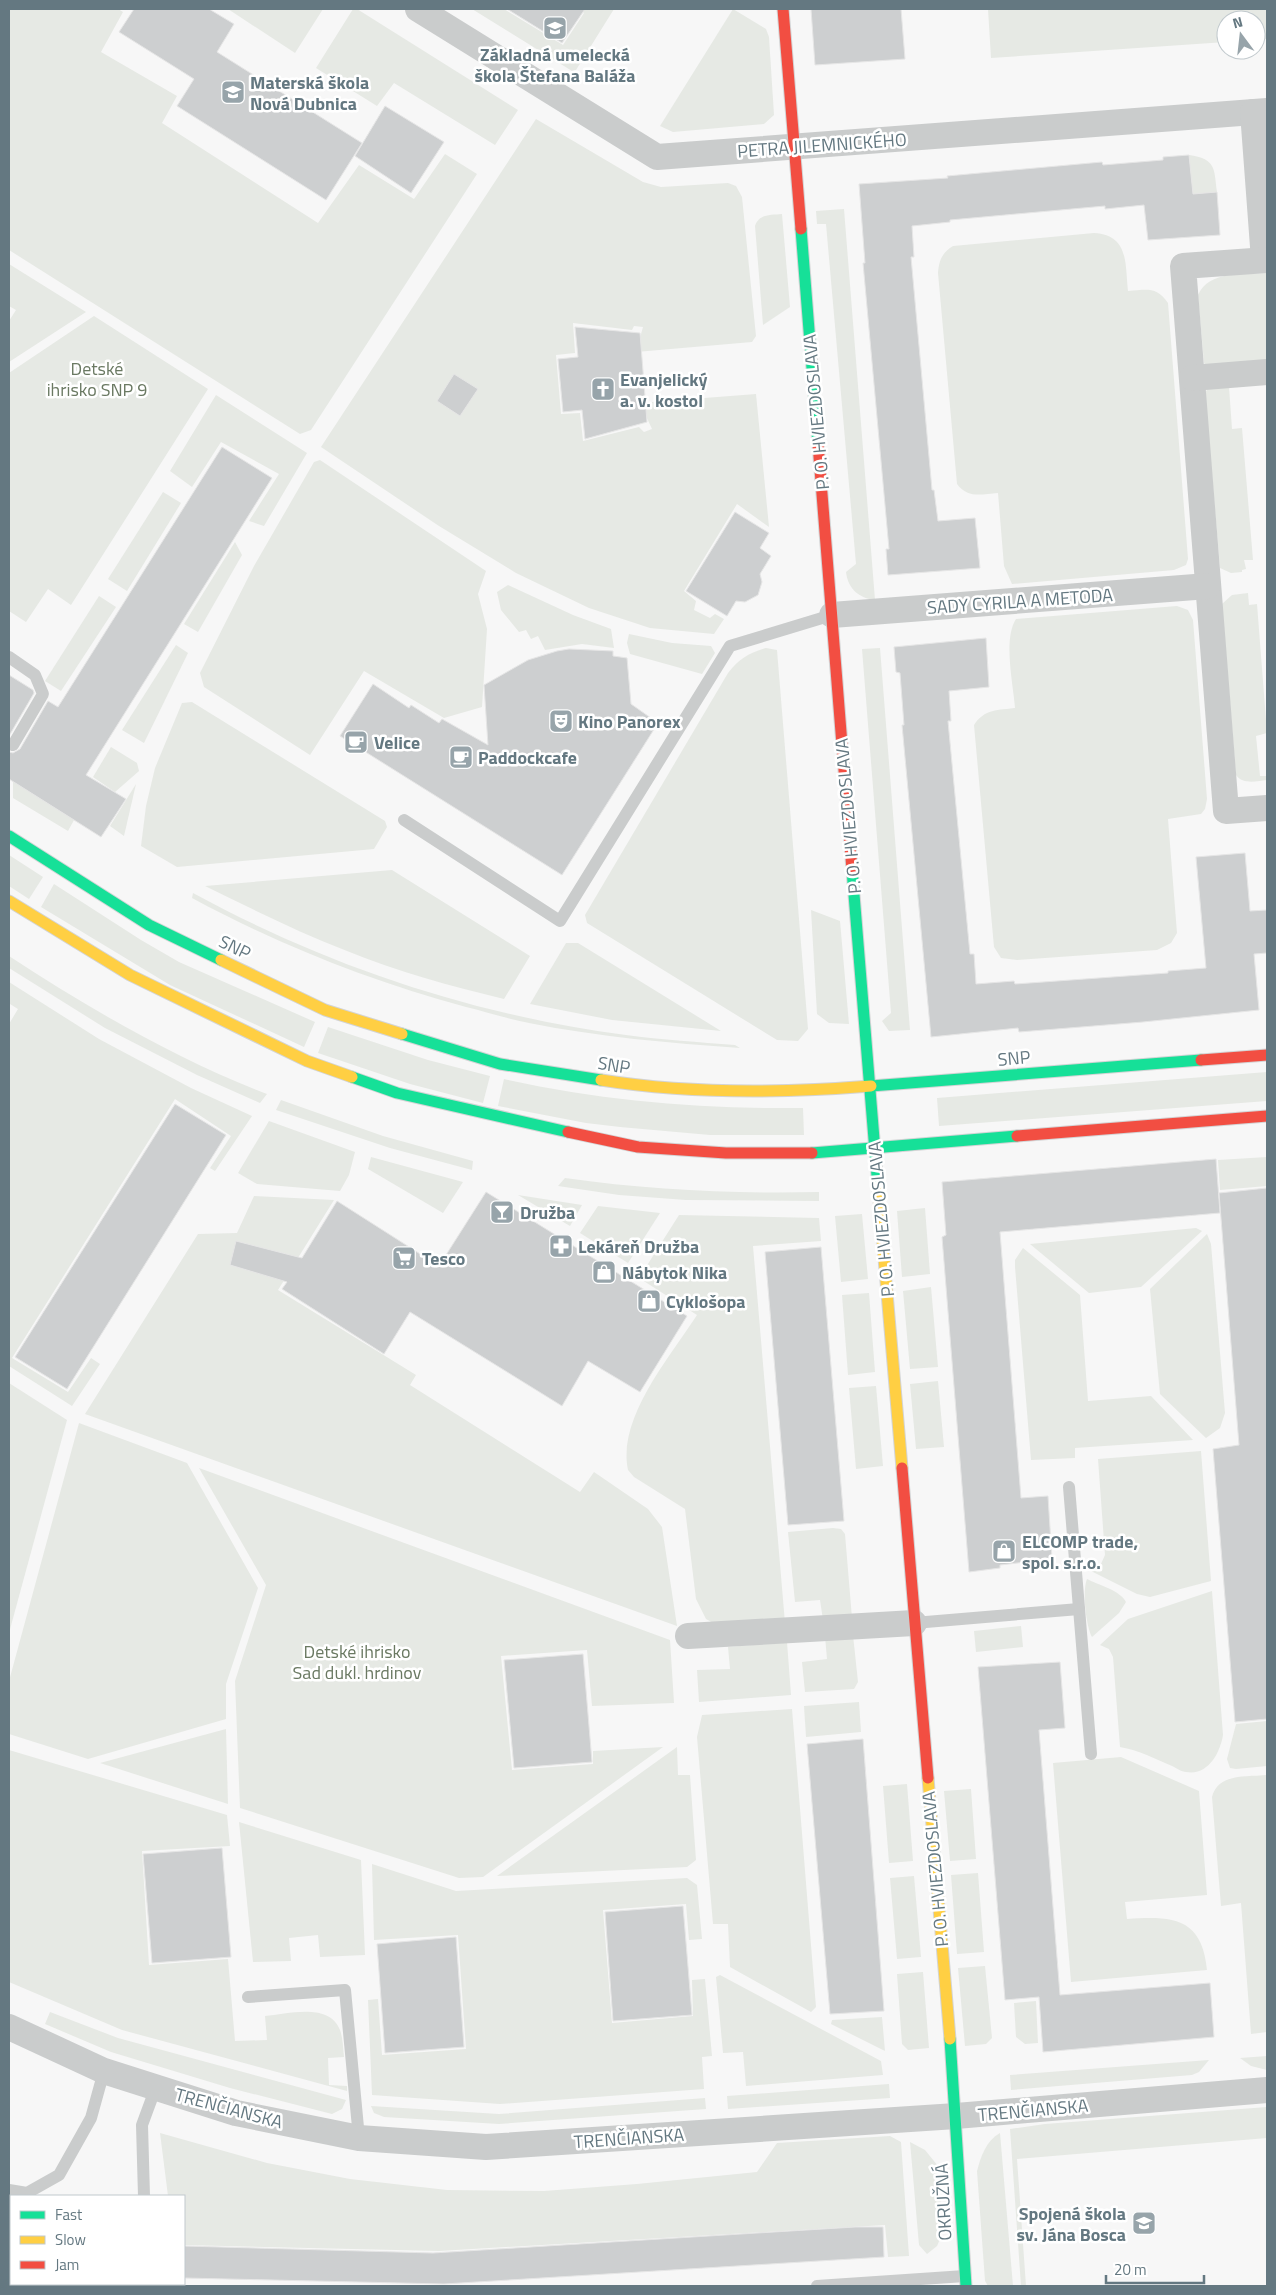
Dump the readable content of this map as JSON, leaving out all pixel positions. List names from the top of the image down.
{
  "streets": {
    "street": [
      "PETRA JILEMNICKÉHO",
      "P. O. HVIEZDOSLAVA",
      "SADY CYRILA A METODA",
      "SNP",
      "TRENČIANSKA",
      "OKRUŽNÁ"
    ]
  },
  "crossings": [
    ["PETRA JILEMNICKÉHO", "P. O. HVIEZDOSLAVA"],
    ["P. O. HVIEZDOSLAVA", "SADY CYRILA A METODA"],
    ["P. O. HVIEZDOSLAVA", "SNP"],
    ["P. O. HVIEZDOSLAVA", "TRENČIANSKA"],
    ["P. O. HVIEZDOSLAVA", "OKRUŽNÁ"],
    ["TRENČIANSKA", "OKRUŽNÁ"]
  ],
  "parks": ["Detské ihrisko SNP 9", "Detské ihrisko Sad dukl. hrdinov"],
  "places": {
    "school or university": ["Základná umelecká škola Štefana Baláža", "Materská škola Nová Dubnica", "Spojená škola sv. Jána Bosca"],
    "church": ["Evanjelický a. v. kostol"],
    "theatre": ["Kino Panorex"],
    "cafe": ["Velice", "Paddockcafe"],
    "bar": ["Družba"],
    "pharmacy": ["Lekáreň Družba"],
    "supermarket": ["Tesco"],
    "shop": ["Nábytok Nika", "Cyklošopa", "ELCOMP trade, spol. s.r.o."]
  },
  "legend": ["Fast", "Slow", "Jam"],
  "scale_bar": "20 m",
  "north": "top"
}
